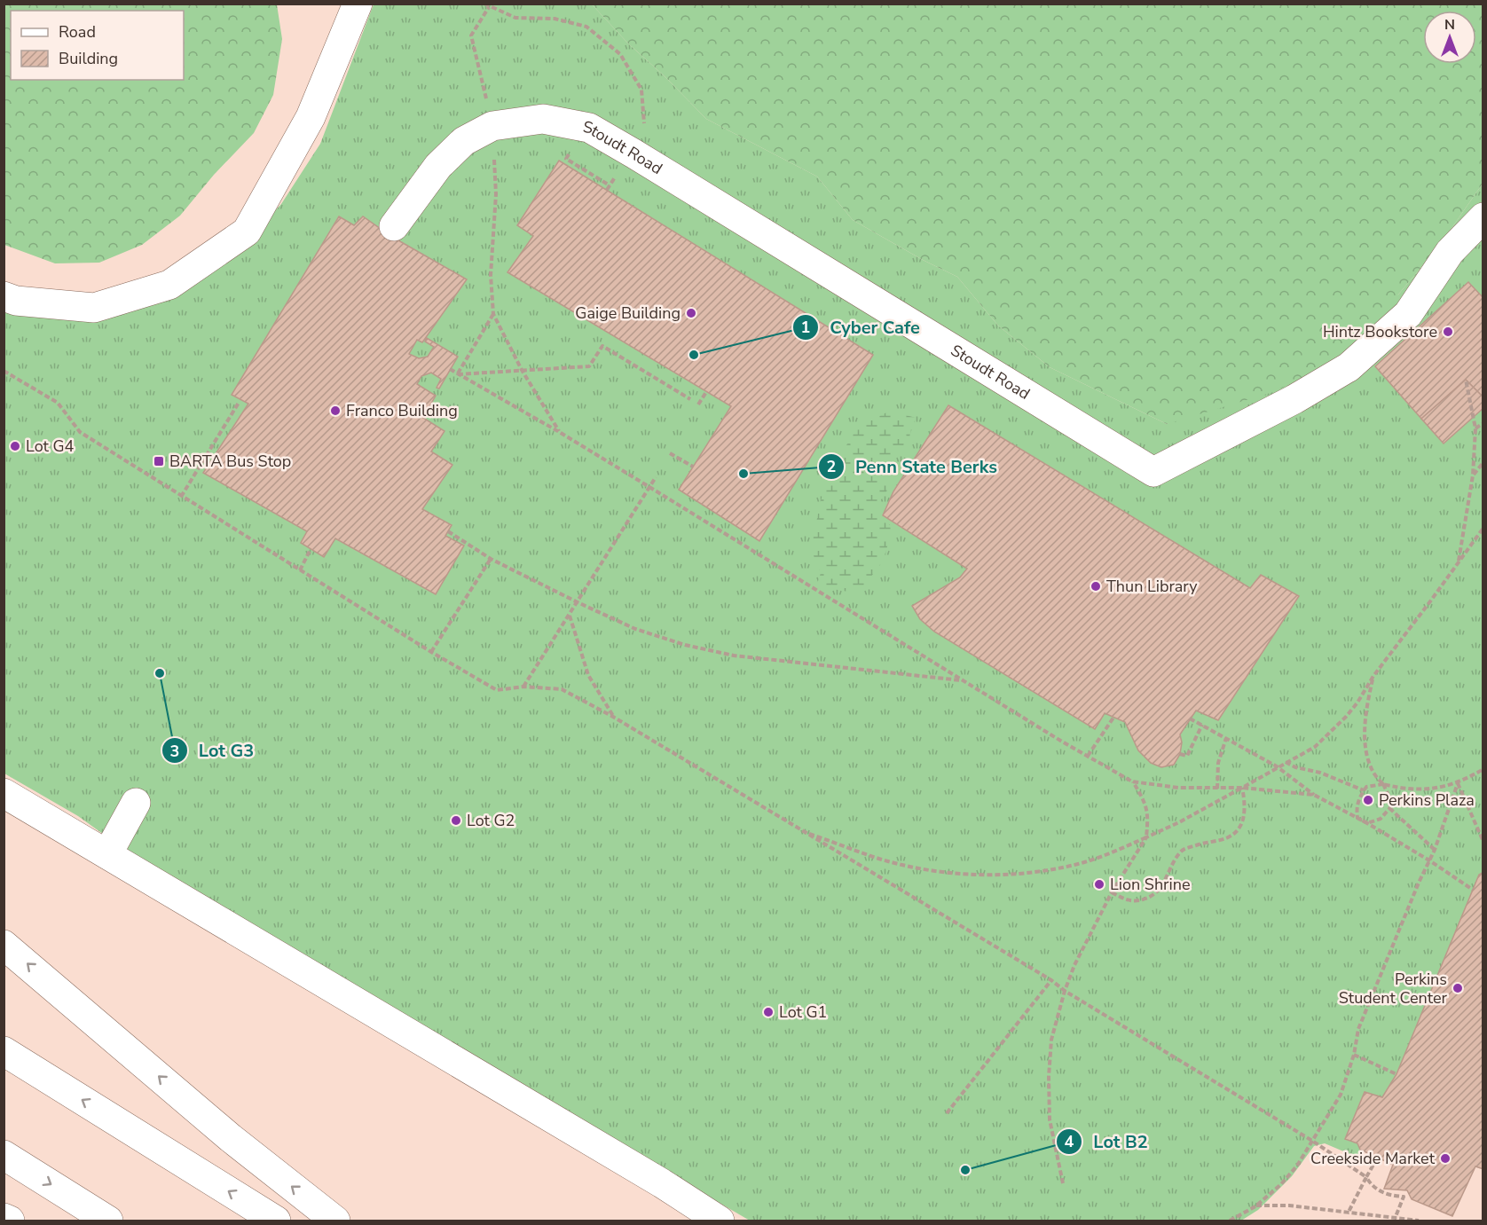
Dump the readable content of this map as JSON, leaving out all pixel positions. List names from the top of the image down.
{
  "streets": {
    "main road": ["Stoudt Road"]
  },
  "places": {
    "other": [
      "Gaige Building",
      "Hintz Bookstore",
      "Cyber Cafe",
      "Franco Building",
      "Lot G4",
      "Penn State Berks",
      "Thun Library",
      "Lot G3",
      "Perkins Plaza",
      "Lot G2",
      "Lion Shrine",
      "Perkins Student Center",
      "Lot G1",
      "Creekside Market",
      "Lot B2"
    ],
    "transit": ["BARTA Bus Stop"]
  },
  "legend": ["Road", "Building"],
  "north": "top"
}
